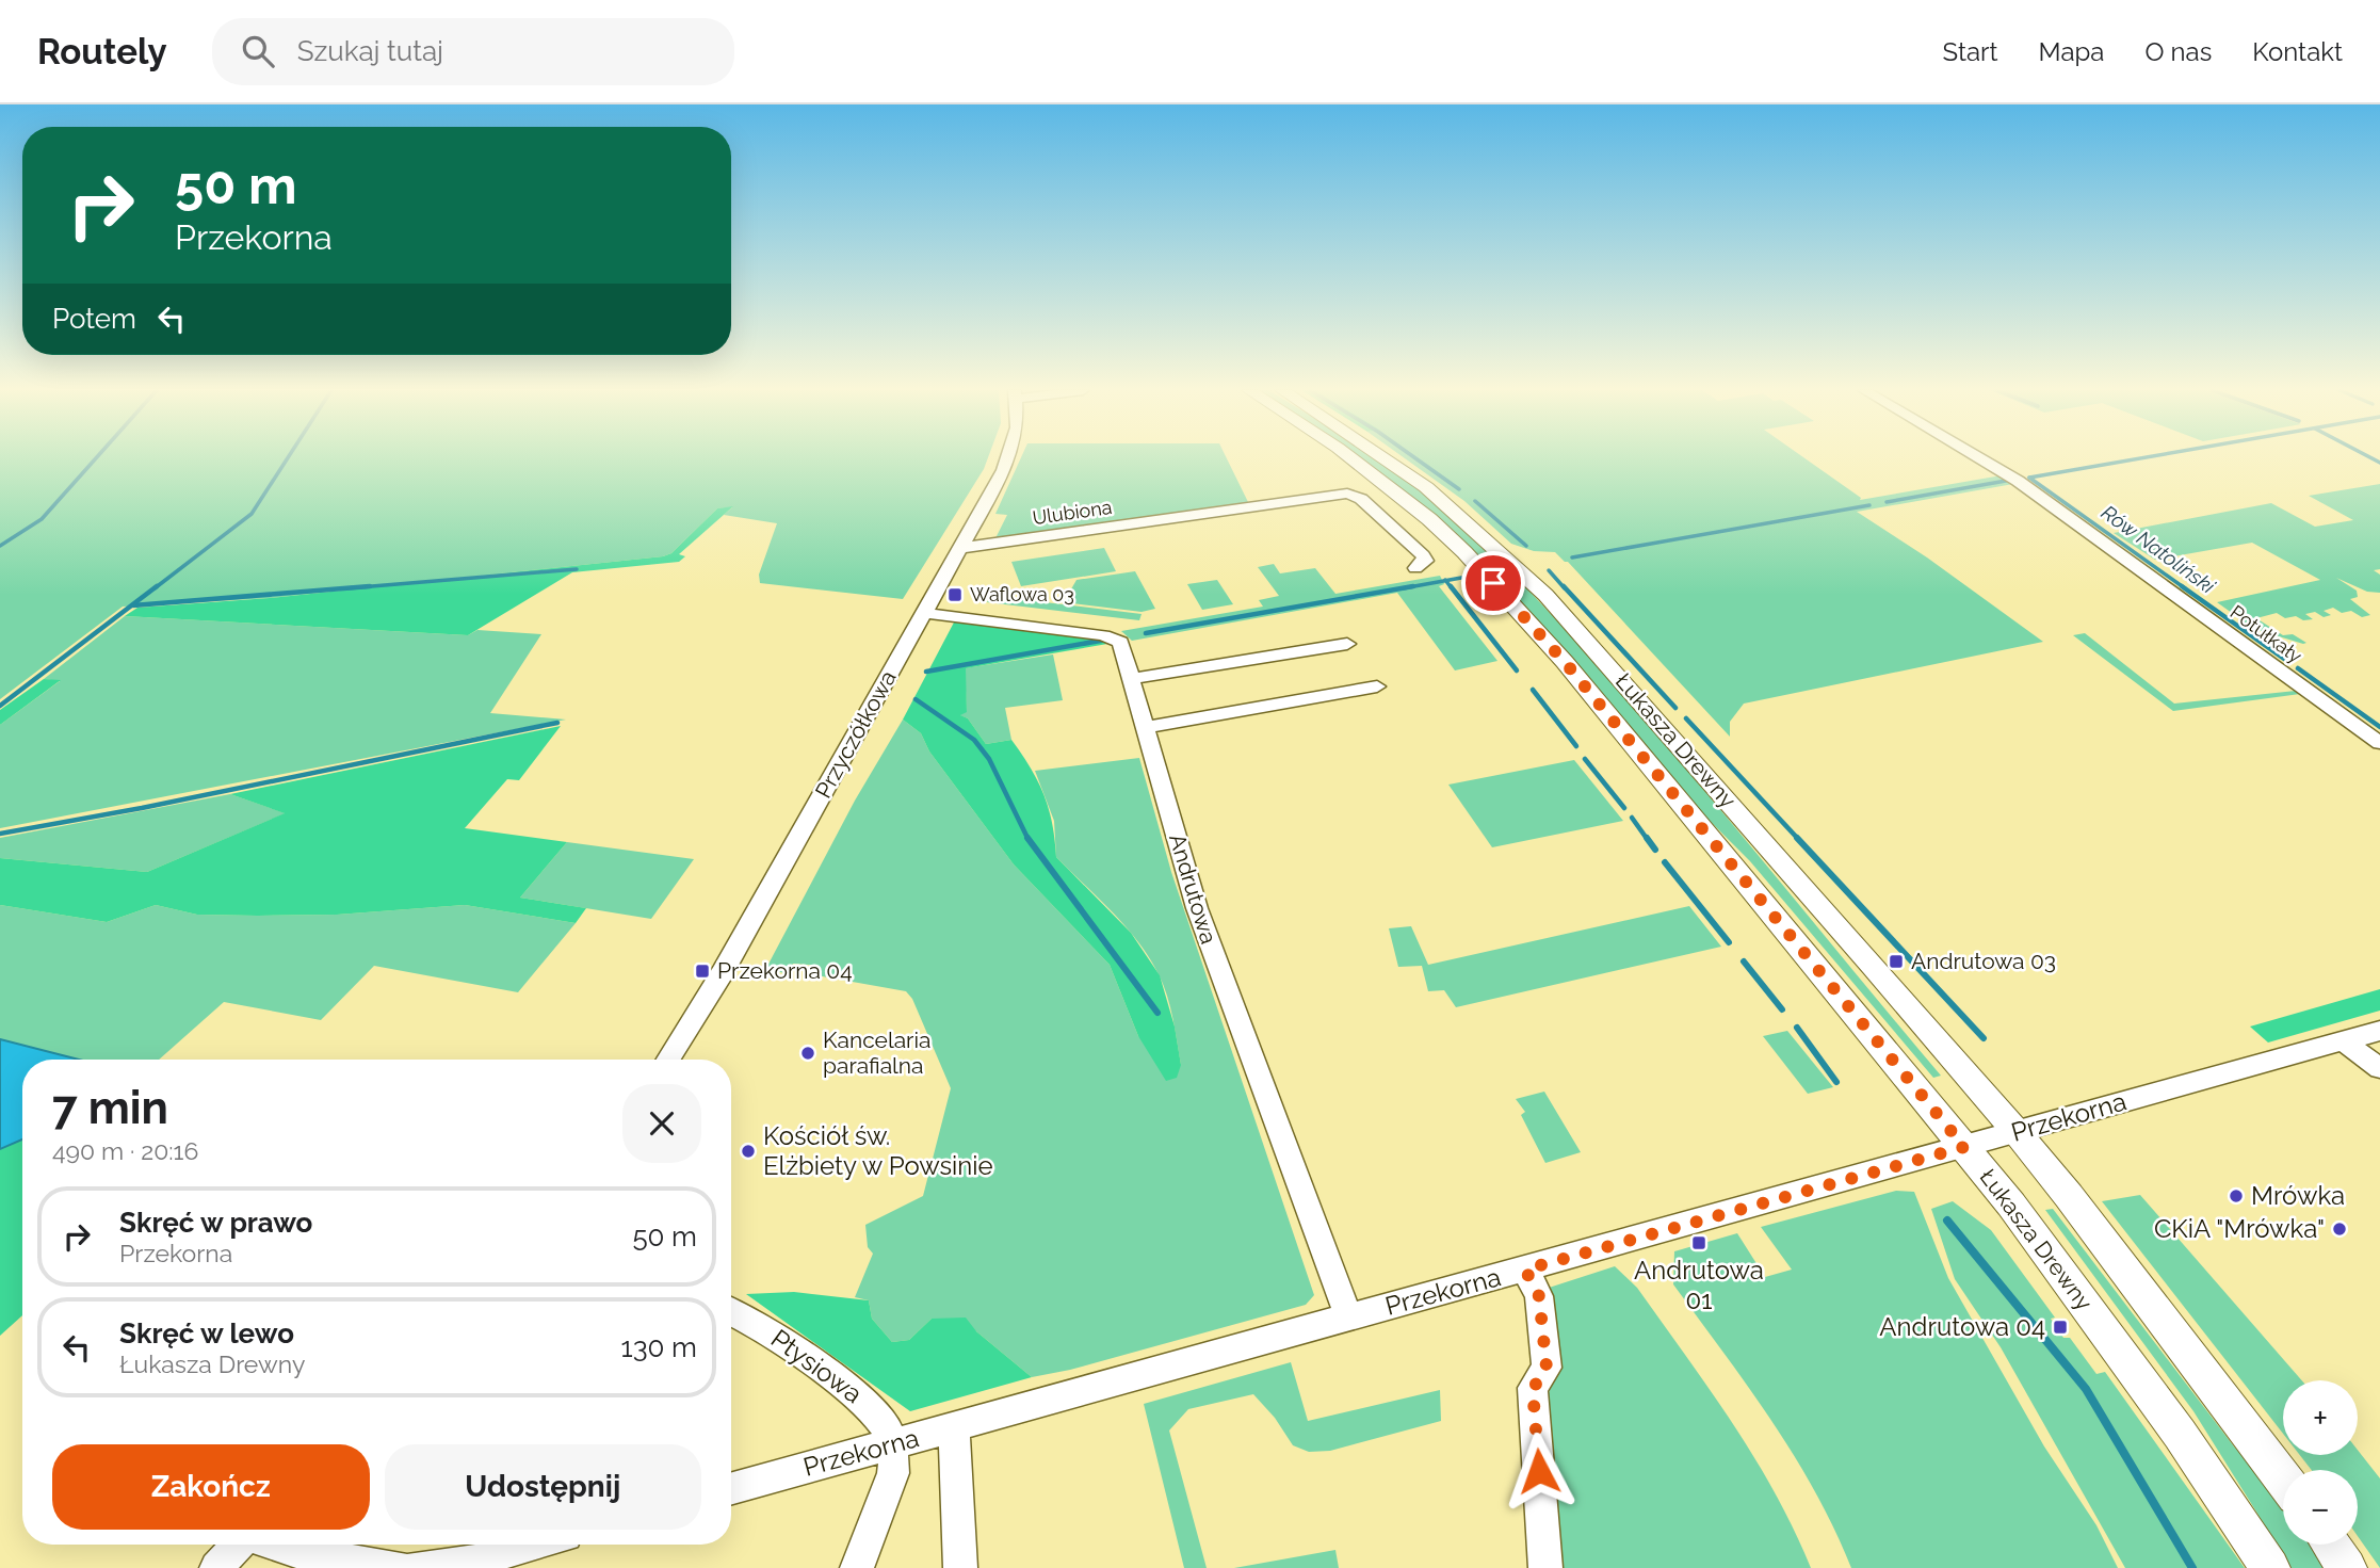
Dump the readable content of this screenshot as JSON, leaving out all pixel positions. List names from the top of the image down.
{
  "streets": {
    "main road": ["Łukasza Drewny"],
    "street": [
      "Ulubiona",
      "Potułkały",
      "Przyczółkowa",
      "Andrutowa",
      "Przekorna",
      "Ptysiowa"
    ]
  },
  "crossings": [
    ["Ulubiona", "Przyczółkowa"],
    ["Przyczółkowa", "Andrutowa"],
    ["Łukasza Drewny", "Przekorna"],
    ["Andrutowa", "Przekorna"],
    ["Przekorna", "Ptysiowa"]
  ],
  "water": ["Rów Natoliński"],
  "places": {
    "transit": [
      "Waflowa 03",
      "Andrutowa 03",
      "Przekorna 04",
      "Andrutowa 01",
      "Andrutowa 04"
    ],
    "other": [
      "Kancelaria parafialna",
      "Kościół św. Elżbiety w Powsinie",
      "Mrówka",
      "CKiA \"Mrówka\""
    ]
  },
  "page": {
    "header": "Routely",
    "search": "Szukaj tutaj",
    "nav": [
      "Start",
      "Mapa",
      "O nas",
      "Kontakt"
    ],
    "turn": ["50 m", "Przekorna"],
    "then": "Potem",
    "heading": ["7 min", "490 m · 20:16"],
    "list": [
      {
        "name": "Skręć w prawo",
        "note": "Przekorna",
        "value": "50 m"
      },
      {
        "name": "Skręć w lewo",
        "note": "Łukasza Drewny",
        "value": "130 m"
      }
    ],
    "map_buttons": ["+", "−"],
    "buttons": ["Zakończ", "Udostępnij"]
  }
}
